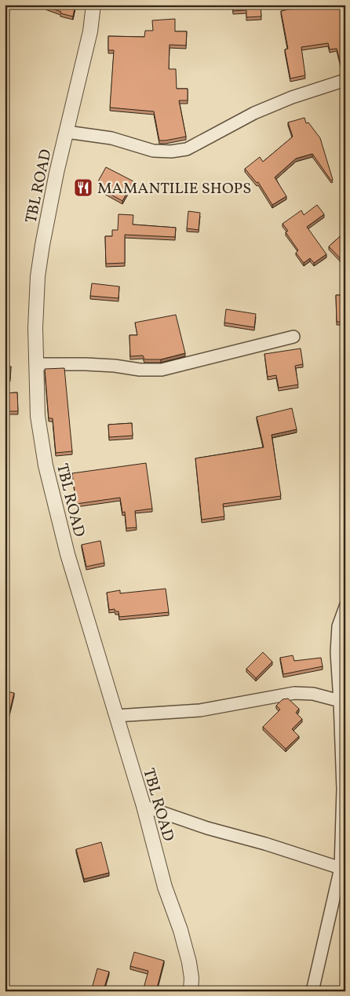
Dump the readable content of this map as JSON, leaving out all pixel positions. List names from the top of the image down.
{
  "streets": {
    "street": ["TBL ROAD"]
  },
  "places": {
    "restaurant": ["MAMANTILIE SHOPS"]
  }
}
